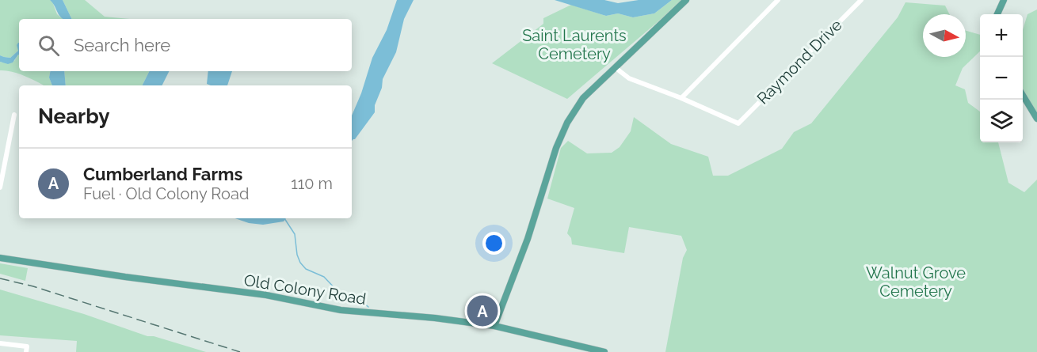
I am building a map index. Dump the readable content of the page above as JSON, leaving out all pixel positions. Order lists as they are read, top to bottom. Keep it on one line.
{"streets":{"main road":["Old Colony Road"],"street":["Raymond Drive"]},"parks":["Saint Laurents Cemetery","Walnut Grove Cemetery"],"north":"right","page":{"map_buttons":["+","−"],"search":"Search here","heading":"Nearby","list":[{"mark":"A","name":"Cumberland Farms","note":"Fuel · Old Colony Road","value":"110 m"}],"pins":"A"}}
